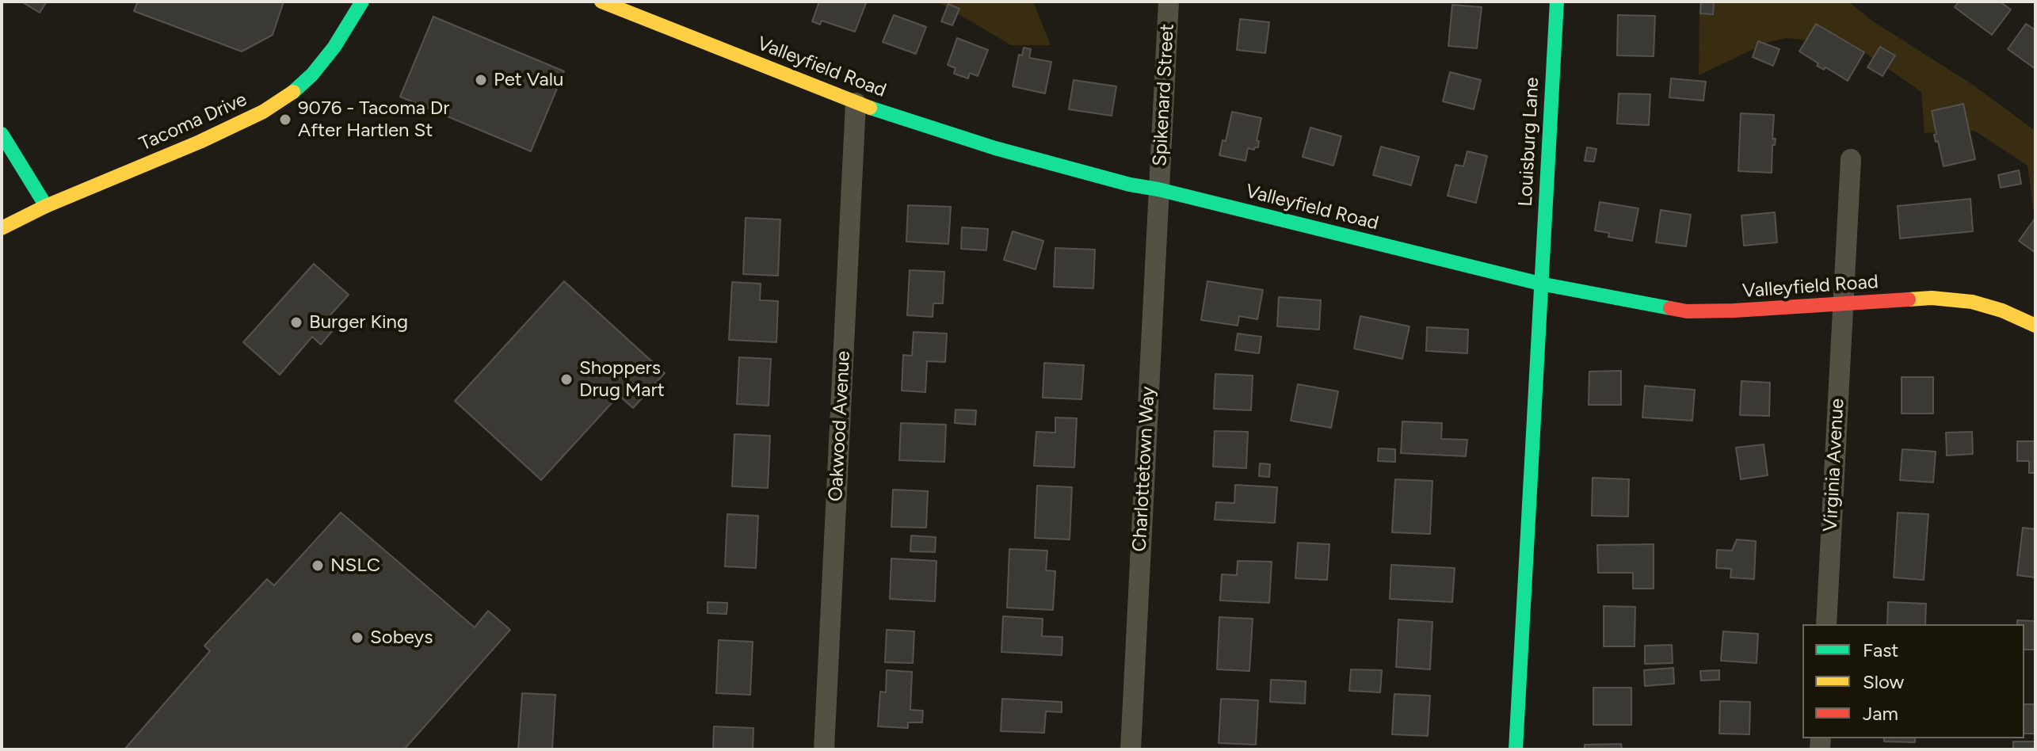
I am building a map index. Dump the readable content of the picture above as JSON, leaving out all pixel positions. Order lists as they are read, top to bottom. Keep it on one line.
{"streets":{"street":["Valleyfield Road","Spikenard Street","Tacoma Drive","Louisburg Lane","Oakwood Avenue","Virginia Avenue","Charlottetown Way"]},"crossings":[["Valleyfield Road","Spikenard Street"],["Valleyfield Road","Louisburg Lane"],["Valleyfield Road","Oakwood Avenue"],["Valleyfield Road","Virginia Avenue"],["Valleyfield Road","Charlottetown Way"],["Spikenard Street","Charlottetown Way"]],"places":["Pet Valu","9076 - Tacoma Dr After Hartlen St","Burger King","Shoppers Drug Mart","NSLC","Sobeys"],"legend":["Fast","Slow","Jam"]}
